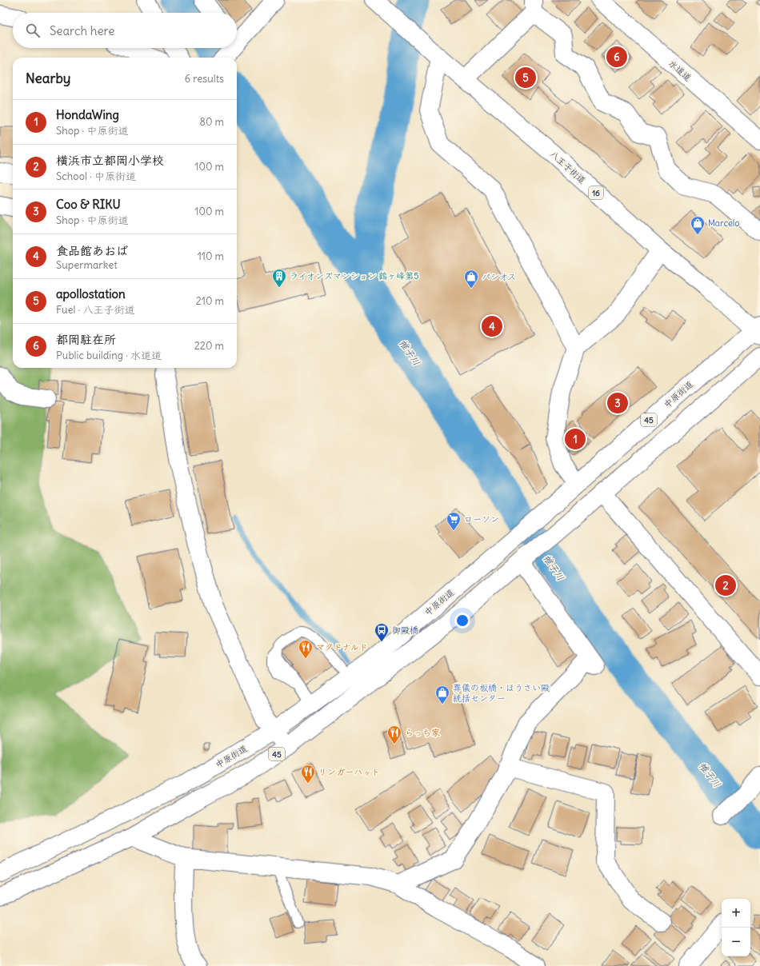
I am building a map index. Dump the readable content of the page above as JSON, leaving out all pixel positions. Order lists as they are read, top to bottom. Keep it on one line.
{"streets":{"main road":["水道道","八王子街道","16","中原街道","45"]},"crossings":[["八王子街道","中原街道"]],"water":["帷子川"],"places":{"shop":["Marcelo","パシオス","葬儀の板橋・ほうさい殿 統括センター"],"building":["ライオンズマンション 鶴ヶ峰第5"],"supermarket":["ローソン"],"bus stop":["御殿橋"],"restaurant":["マクドナルド","らっち家","リンガーハット"]},"page":{"search":"Search here","pins":["6","5","4","3","1","2"],"heading":["Nearby","6 results"],"list":[{"mark":"1","name":"HondaWing","note":"Shop · 中原街道","value":"80 m"},{"mark":"2","name":"横浜市立都岡小学校","note":"School · 中原街道","value":"100 m"},{"mark":"3","name":"Coo & RIKU","note":"Shop · 中原街道","value":"100 m"},{"mark":"4","name":"食品館あおば","note":"Supermarket","value":"110 m"},{"mark":"5","name":"apollostation","note":"Fuel · 八王子街道","value":"210 m"},{"mark":"6","name":"都岡駐在所","note":"Public building · 水道道","value":"220 m"}],"map_buttons":["+","−"]}}
